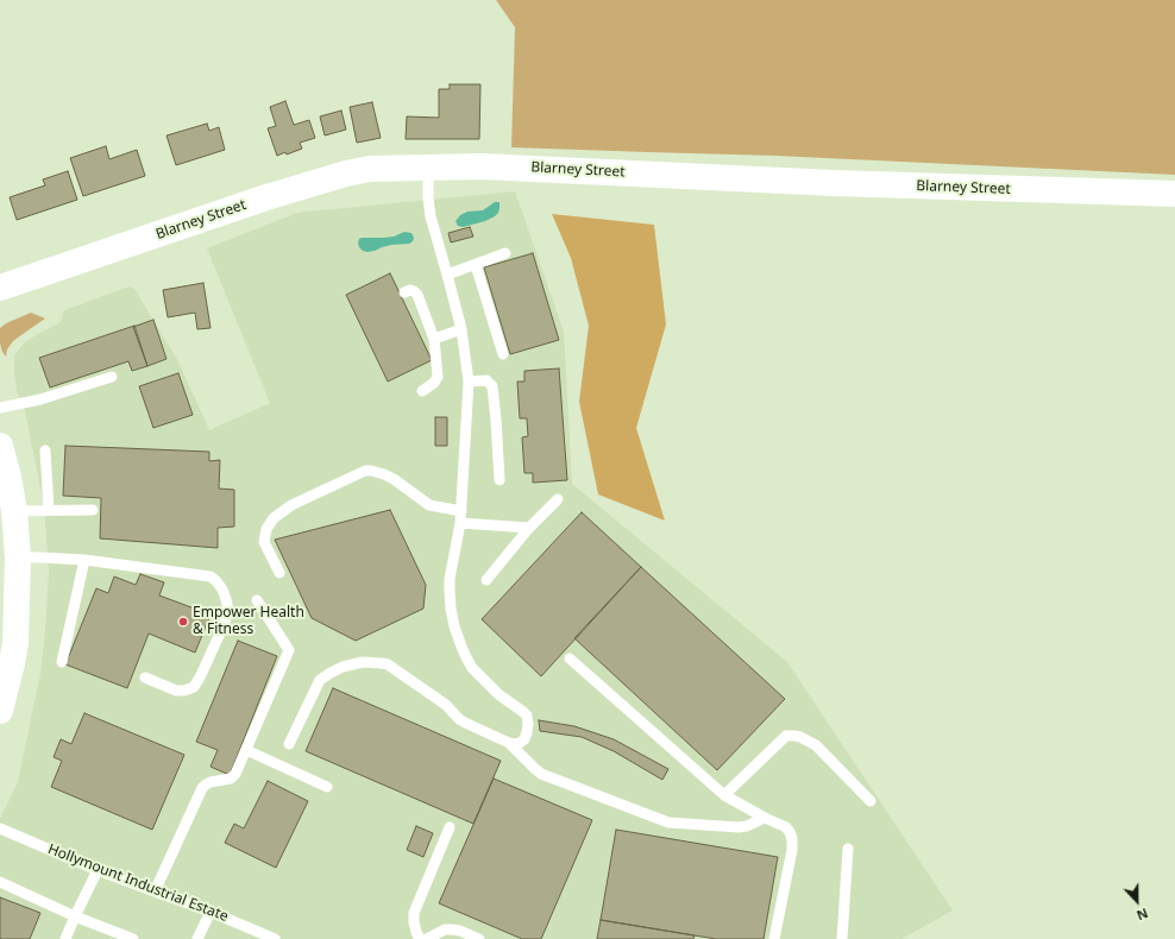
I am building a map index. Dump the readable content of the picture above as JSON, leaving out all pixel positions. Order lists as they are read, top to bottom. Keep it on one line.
{"streets":{"street":["Blarney Street"],"lane":["Hollymount Industrial Estate"]},"places":["Empower Health & Fitness"],"north":"bottom"}
